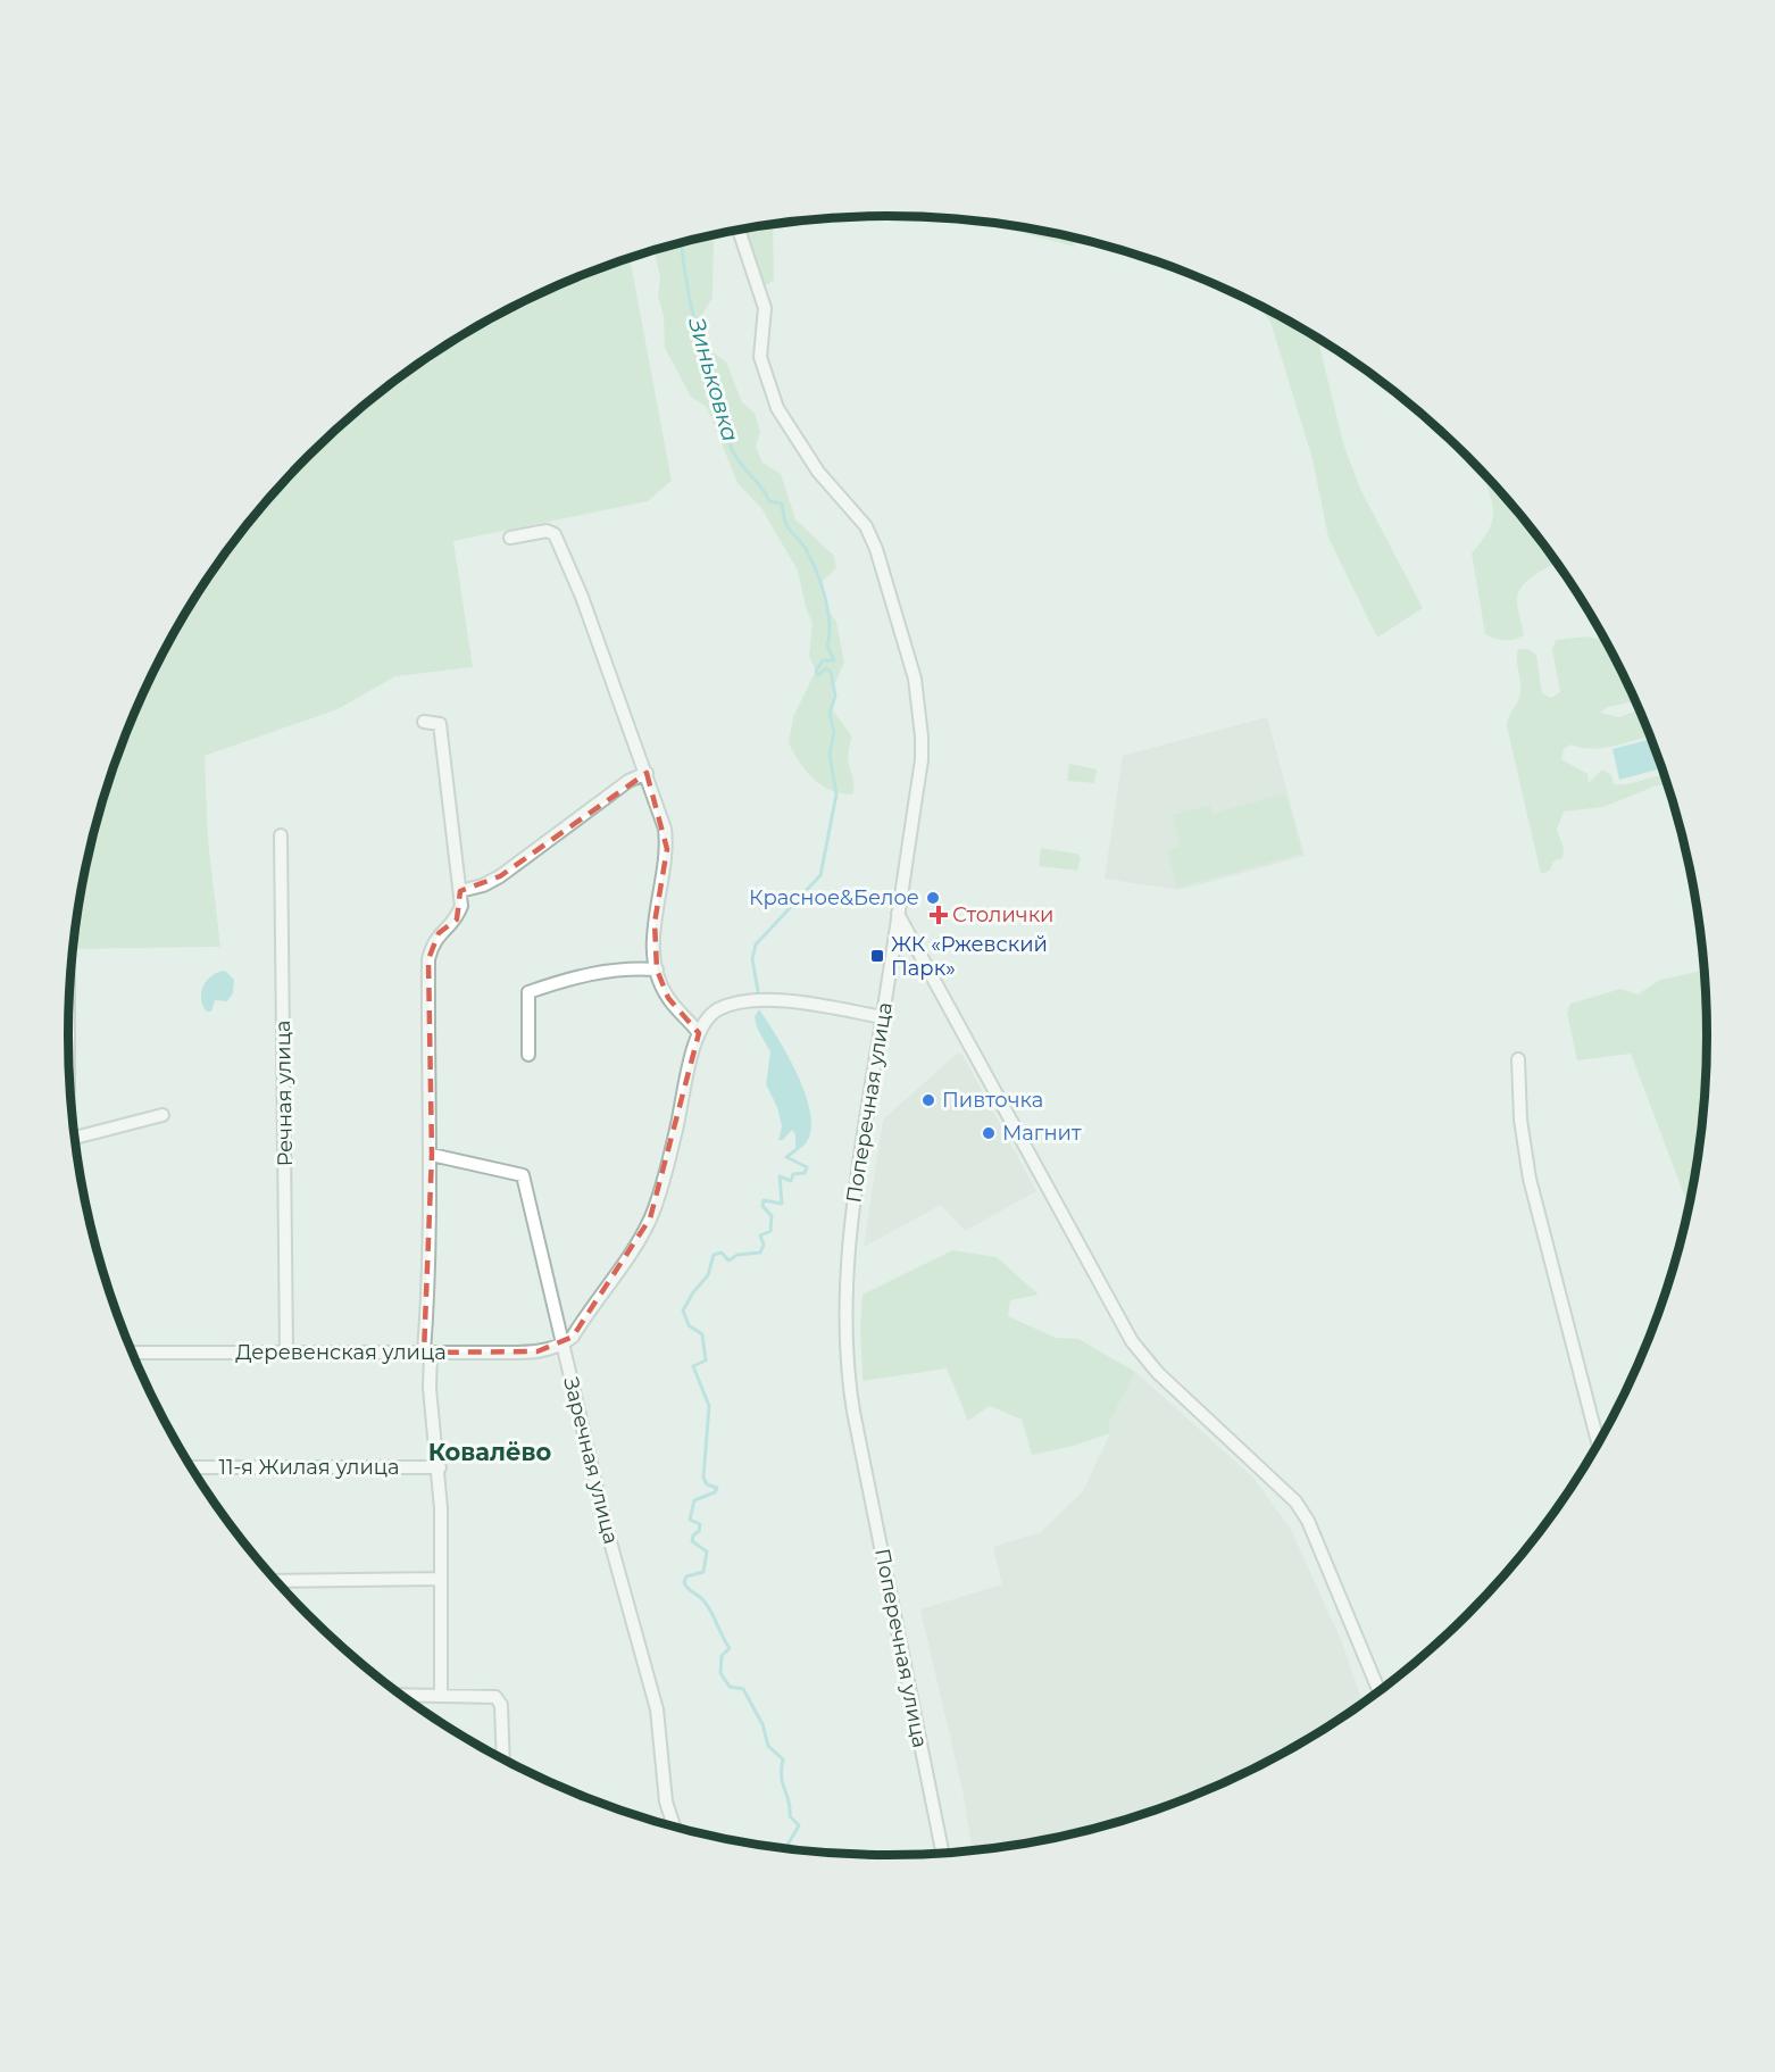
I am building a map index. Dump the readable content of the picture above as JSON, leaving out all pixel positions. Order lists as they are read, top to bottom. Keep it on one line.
{"streets":{"street":["Речная улица","Поперечная улица","Деревенская улица","Заречная улица","11-я Жилая улица"]},"crossings":[["Речная улица","Деревенская улица"],["Деревенская улица","Заречная улица"]],"districts":["Ковалёво"],"water":["Зиньковка"],"places":{"other":["Красное&Белое","Пивточка","Магнит"],"health":["Столички"],"transit":["ЖК «Ржевский Парк»"]}}
